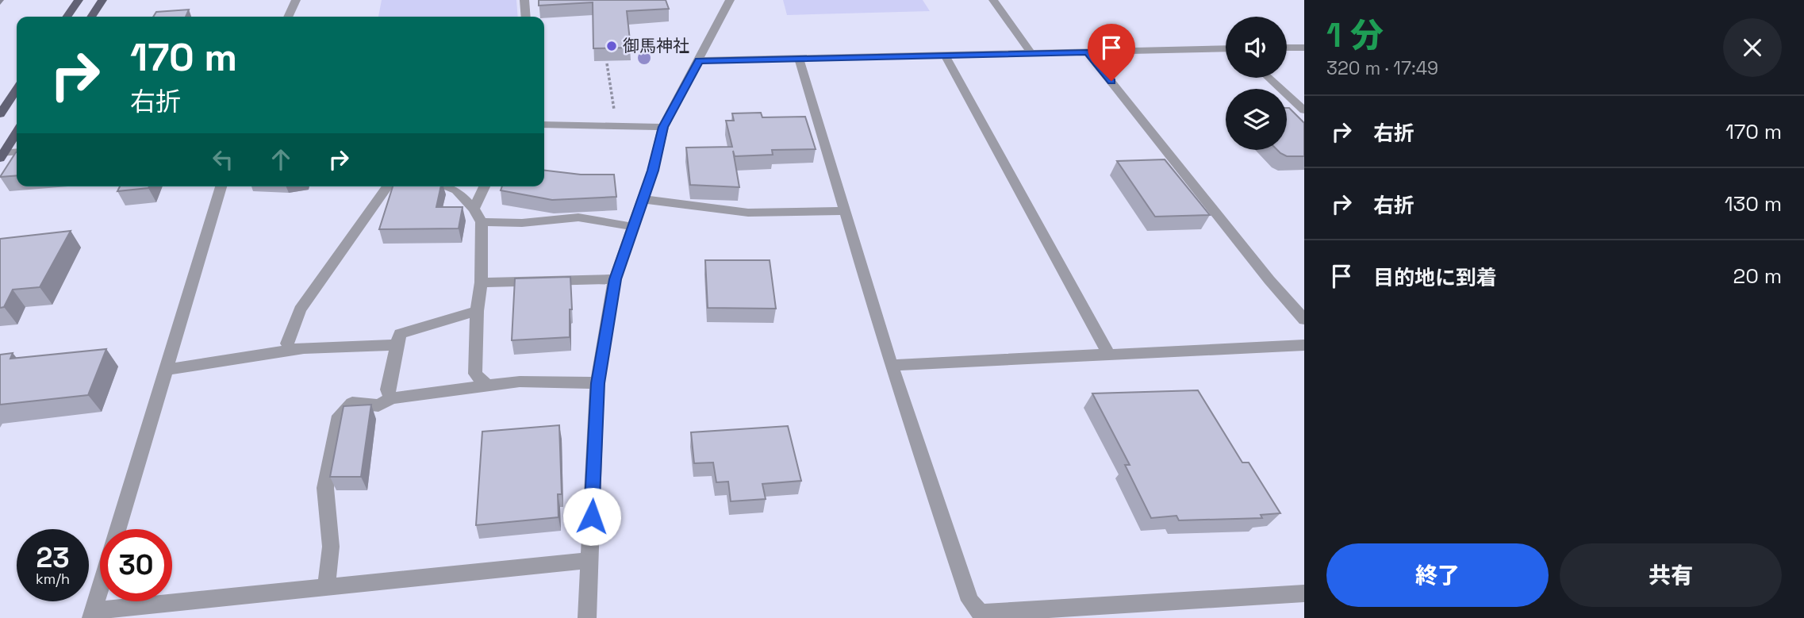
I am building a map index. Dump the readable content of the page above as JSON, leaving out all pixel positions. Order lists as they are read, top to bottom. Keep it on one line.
{"places":["御馬神社"],"page":{"heading":["1 分","320 m · 17:49"],"turn":["170 m","右折"],"list":[{"name":"右折","value":"170 m"},{"name":"右折","value":"130 m"},{"name":"目的地に到着","value":"20 m"}],"speed":"23 km/h","limit":"30","buttons":["終了","共有"]}}
